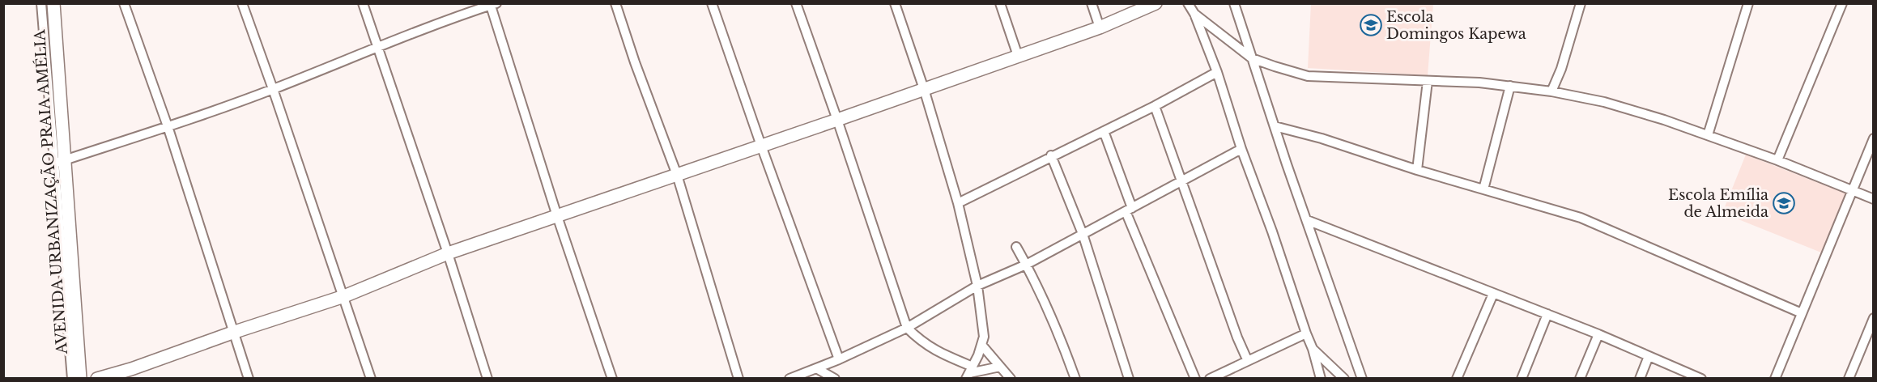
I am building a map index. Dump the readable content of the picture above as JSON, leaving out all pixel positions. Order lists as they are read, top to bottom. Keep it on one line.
{"streets":{"main road":["AVENIDA URBANIZAÇÃO PRAIA AMÉLIA"]},"places":{"school or university":["Escola Domingos Kapewa","Escola Emília de Almeida"]}}
